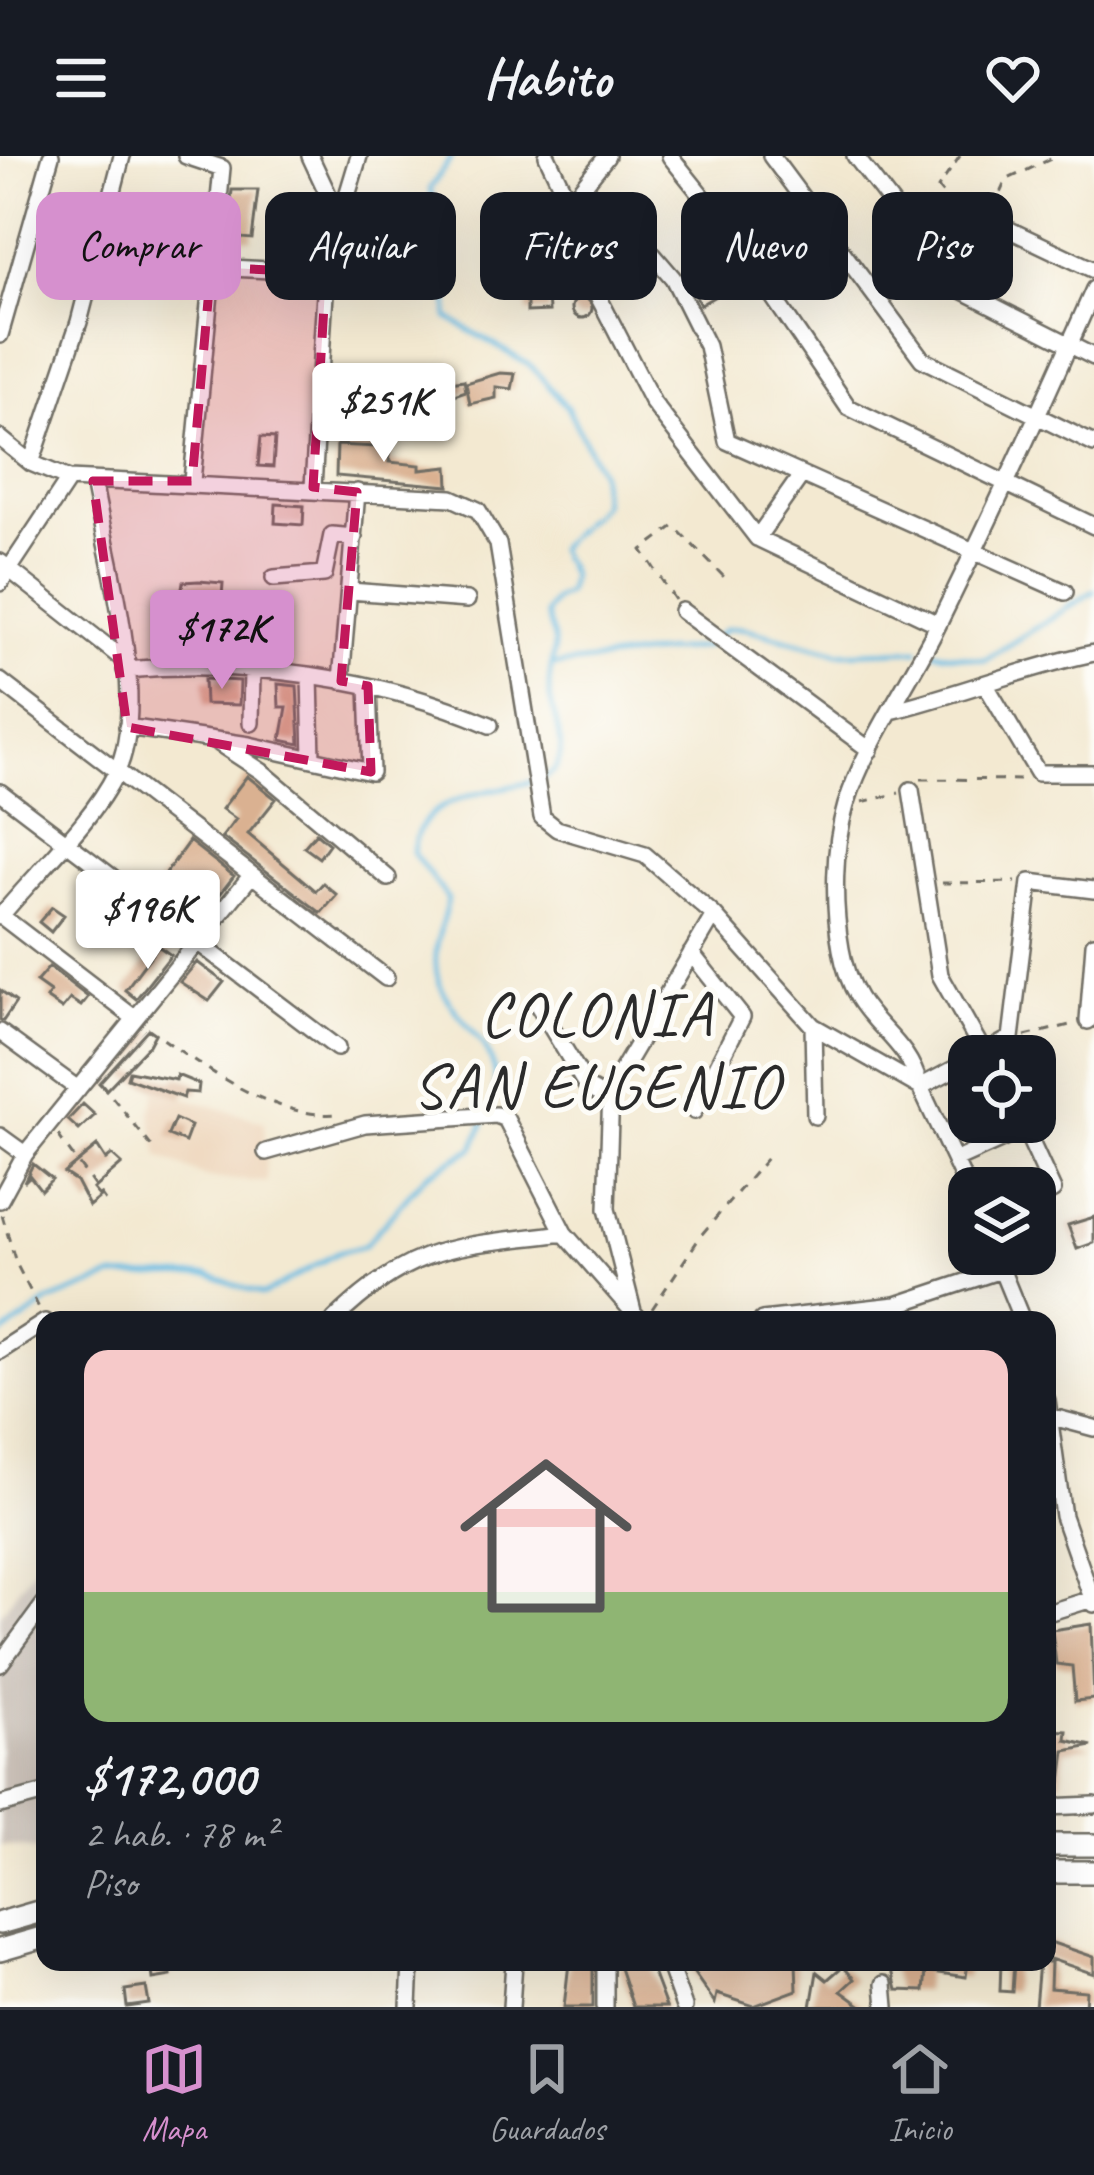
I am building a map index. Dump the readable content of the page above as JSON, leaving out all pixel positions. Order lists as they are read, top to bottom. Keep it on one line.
{"districts":["COLONIA SAN EUGENIO"],"page":{"header":"Habito","chip":["Comprar","Alquilar","Filtros","Nuevo","Piso"],"price":["$251K","$172K","$196K"],"list":[{"name":"$172,000","note":"2 hab. · 78 m² · Piso"}],"tabs":["Mapa","Guardados","Inicio"]}}
